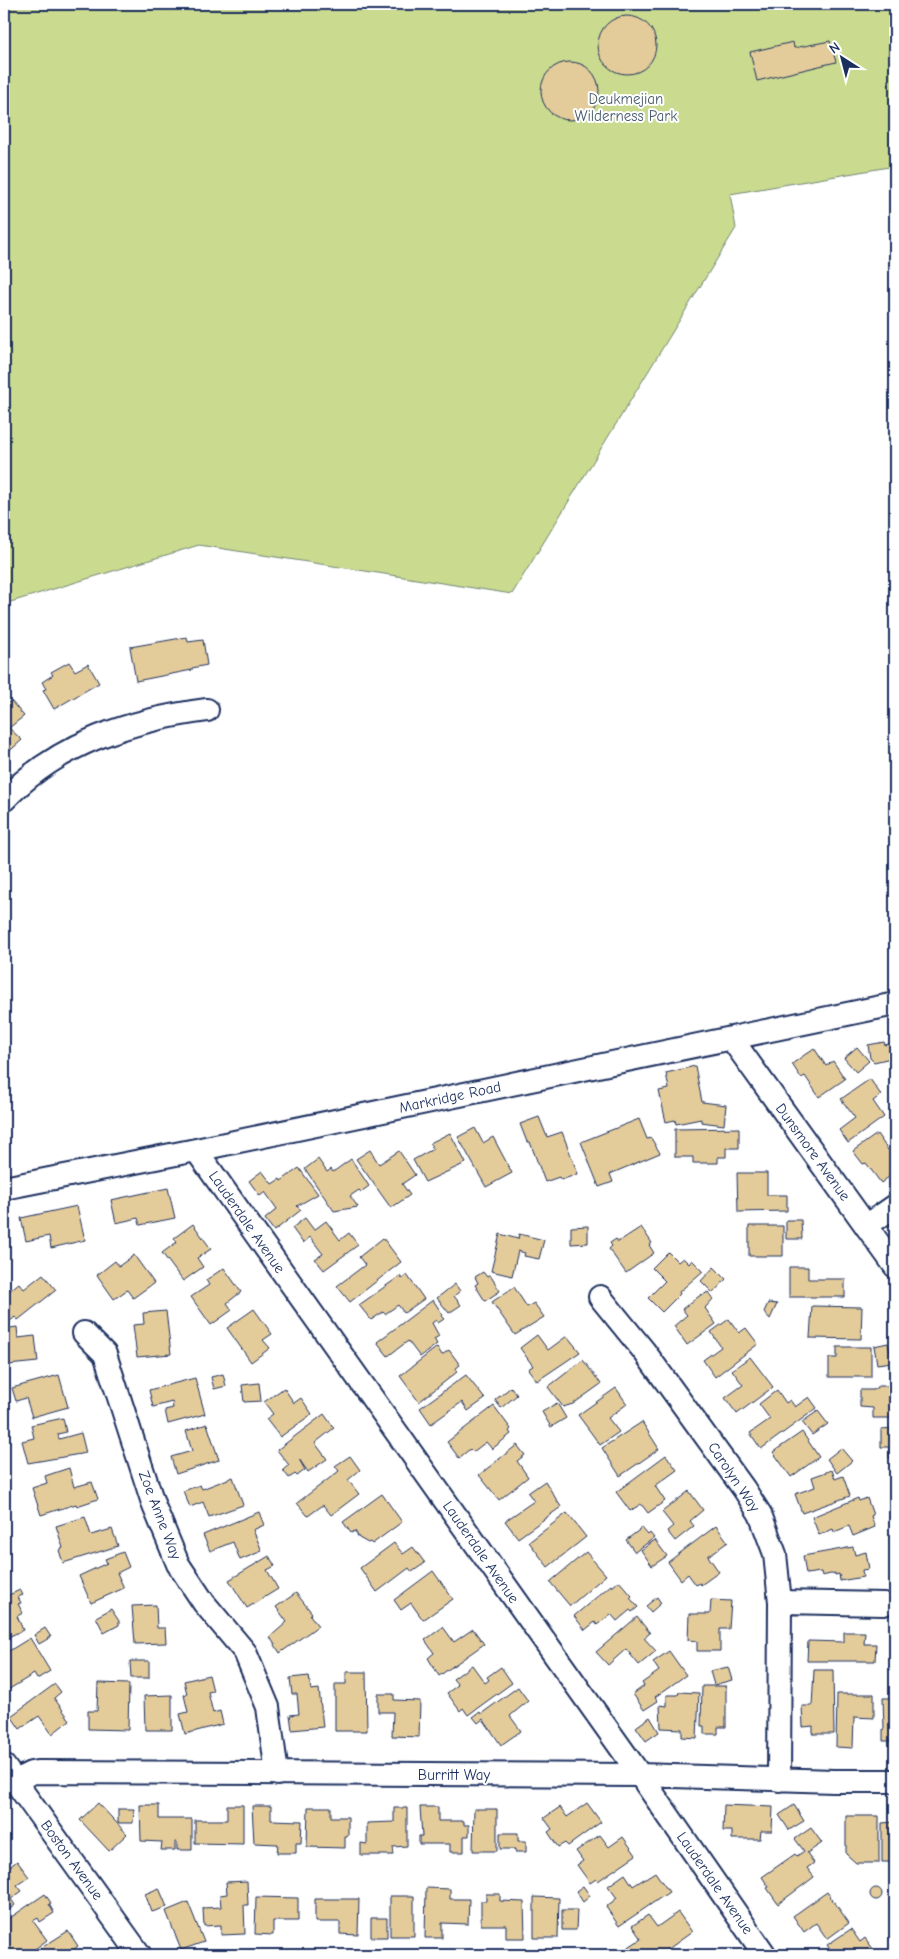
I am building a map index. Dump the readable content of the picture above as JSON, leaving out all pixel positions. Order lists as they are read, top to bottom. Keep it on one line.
{"streets":{"street":["Markridge Road","Dunsmore Avenue","Lauderdale Avenue","Carolyn Way","Zoe Anne Way","Burritt Way","Boston Avenue"]},"crossings":[["Markridge Road","Dunsmore Avenue"],["Markridge Road","Lauderdale Avenue"],["Lauderdale Avenue","Burritt Way"],["Carolyn Way","Burritt Way"],["Zoe Anne Way","Burritt Way"],["Burritt Way","Boston Avenue"]],"parks":["Deukmejian Wilderness Park"],"north":"top left"}
